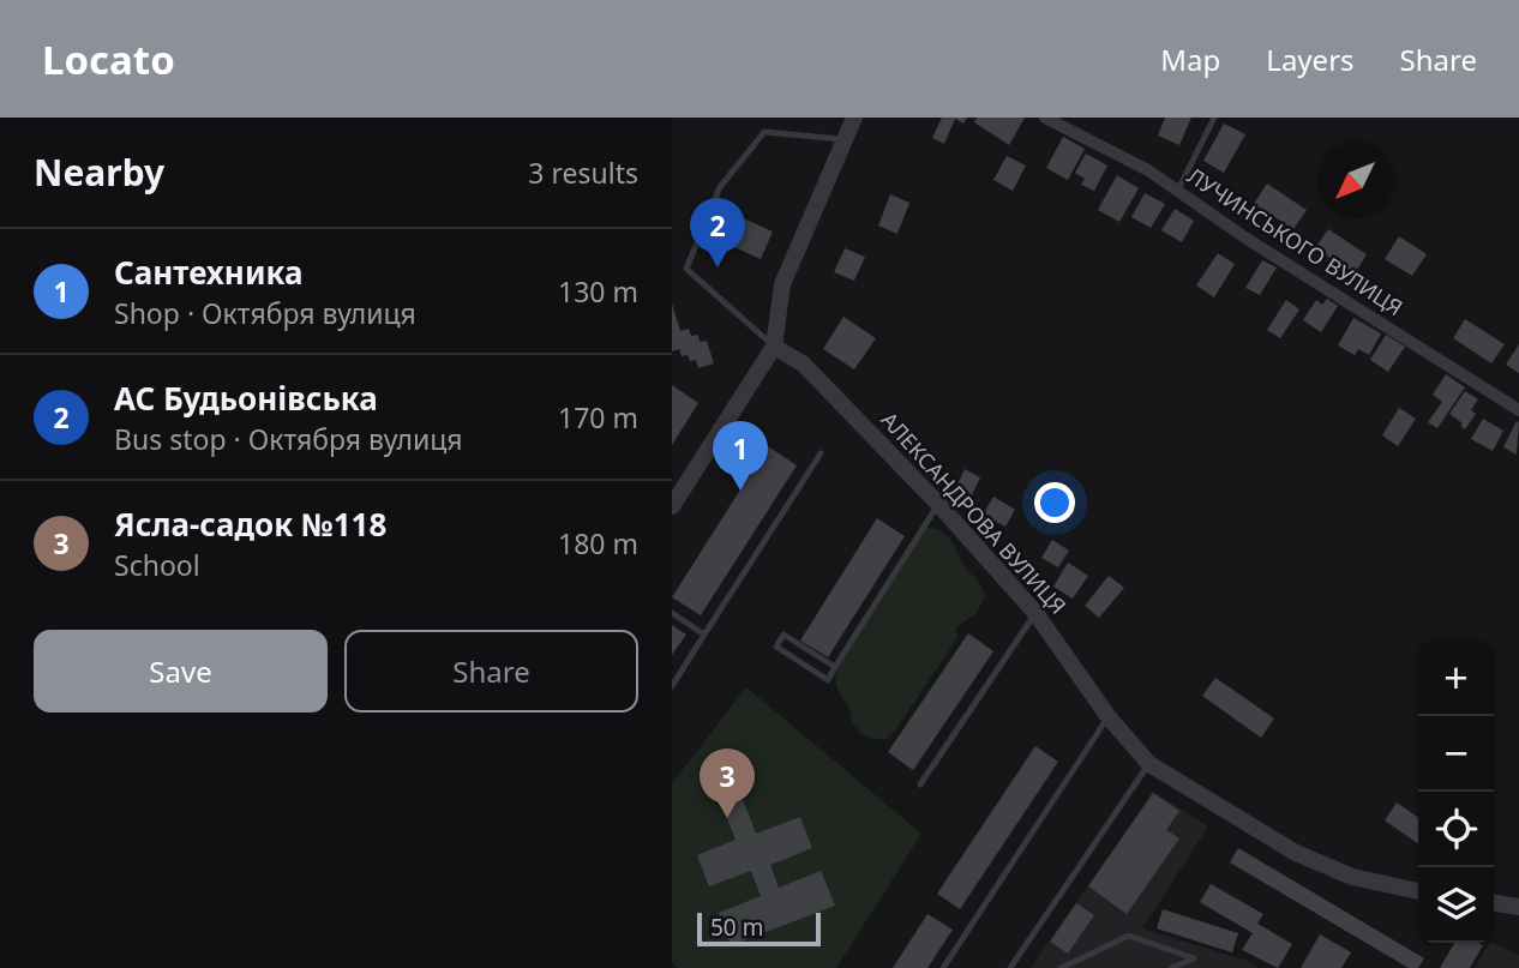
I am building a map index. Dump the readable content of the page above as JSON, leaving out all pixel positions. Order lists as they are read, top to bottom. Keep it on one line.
{"streets":{"street":["ЛУЧИНСЬКОГО ВУЛИЦЯ","АЛЕКСАНДРОВА ВУЛИЦЯ"]},"scale_bar":"50 m","north":"bottom left","page":{"header":"Locato","nav":["Map","Layers","Share"],"heading":["Nearby","3 results"],"pins":["2","1","3"],"list":[{"mark":"1","name":"Сантехника","note":"Shop · Октября вулиця","value":"130 m"},{"mark":"2","name":"АС Будьонівська","note":"Bus stop · Октября вулиця","value":"170 m"},{"mark":"3","name":"Ясла-садок №118","note":"School","value":"180 m"}],"buttons":["Save","Share"],"map_buttons":["+","−"],"scale":"50 m"}}
